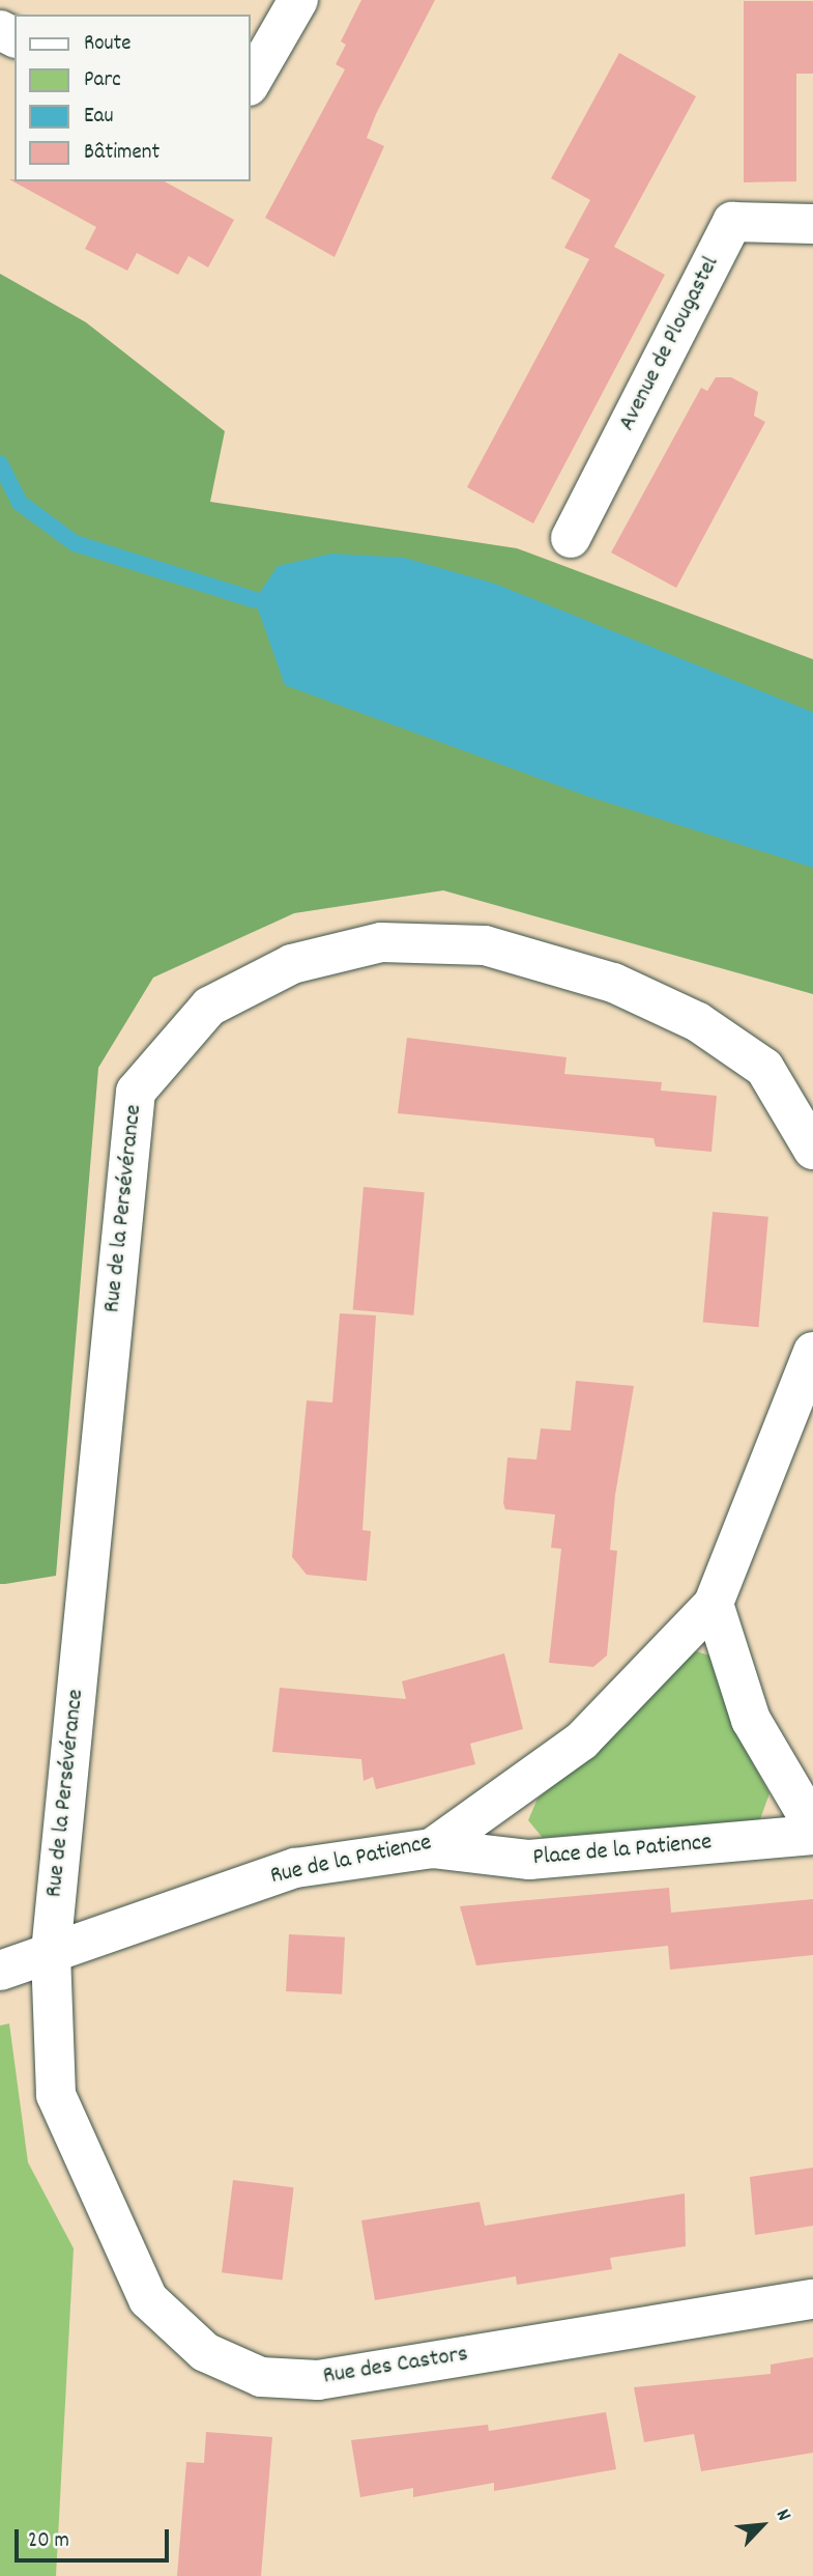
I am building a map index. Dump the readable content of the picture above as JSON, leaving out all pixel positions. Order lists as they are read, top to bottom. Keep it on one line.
{"streets":{"street":["Avenue de Plougastel","Rue de la Persévérance","Place de la Patience","Rue de la Patience","Rue des Castors"]},"crossings":[["Rue de la Persévérance","Rue de la Patience"],["Rue de la Persévérance","Rue des Castors"],["Place de la Patience","Rue de la Patience"],["Rue de la Patience","Rue des Castors"]],"legend":["Route","Parc","Eau","Bâtiment"],"scale_bar":"20 m","north":"top right"}
